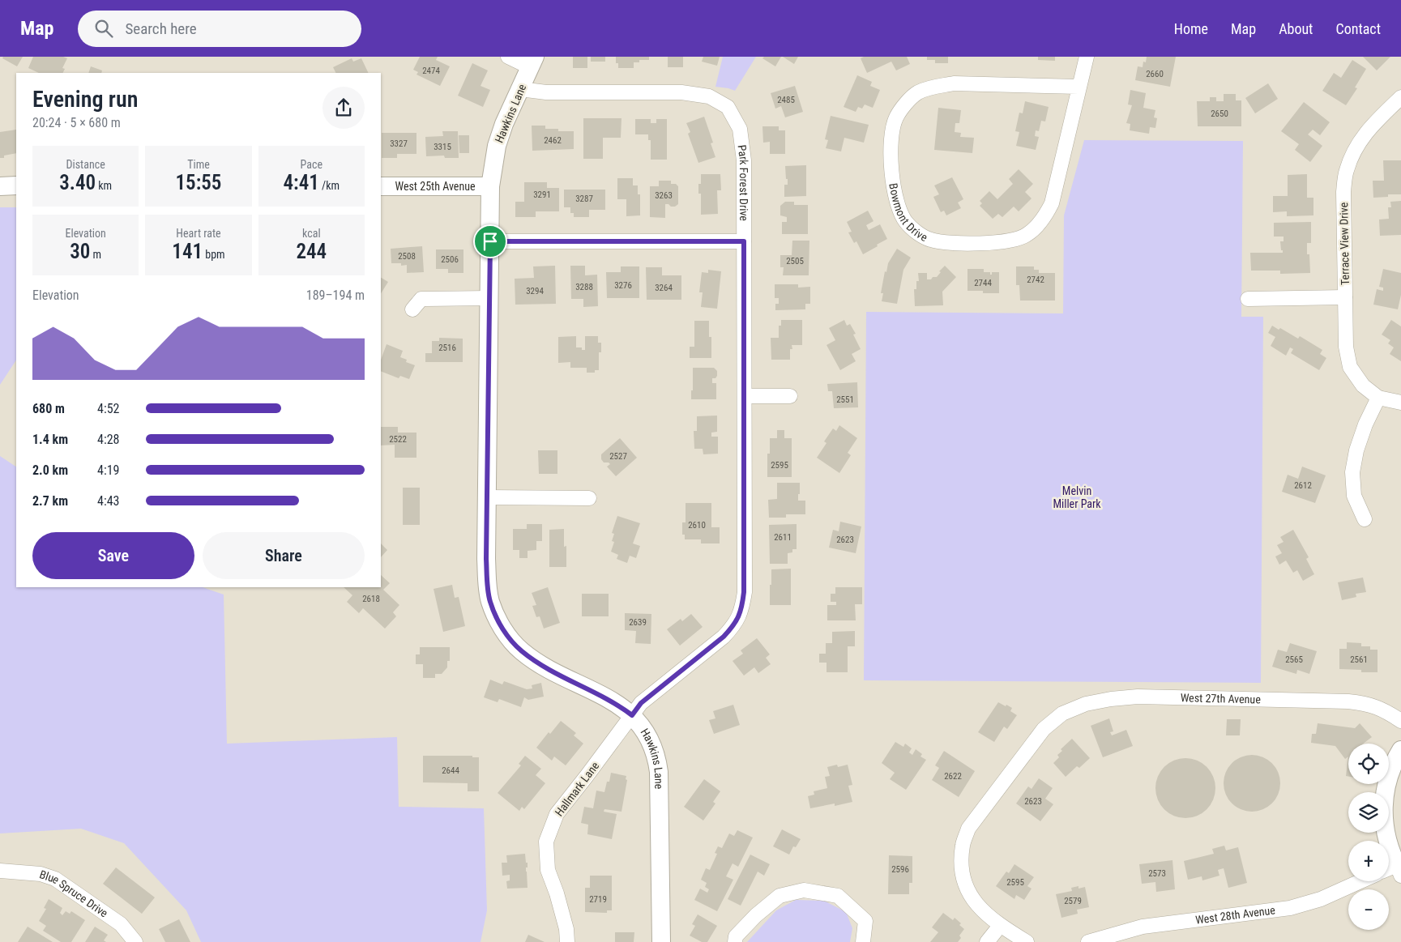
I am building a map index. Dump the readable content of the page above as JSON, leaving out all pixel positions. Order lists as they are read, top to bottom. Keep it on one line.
{"streets":{"street":["Hawkins Lane","Park Forest Drive","West 25th Avenue","Bowmont Drive","Terrace View Drive","West 27th Avenue","Hallmark Lane","Blue Spruce Drive","West 28th Avenue"]},"crossings":[["Hawkins Lane","Park Forest Drive"],["Hawkins Lane","West 25th Avenue"],["Hawkins Lane","Hallmark Lane"],["Park Forest Drive","Hallmark Lane"]],"parks":["Melvin Miller Park"],"house_numbers":["2474","2660","2485","2650","2462","3327","3315","3291","3263","3287","2508","2506","2505","2742","2744","3276","3288","3264","3294","2516","2551","2522","2527","2595","2612","2610","2611","2623","2618","2639","2565","2561","2644","2622","2623","2596","2573","2595","2719","2579"],"page":{"header":"Map","search":"Search here","nav":["Home","Map","About","Contact"],"heading":["Evening run","20:24 · 5 × 680 m"],"stats":[["Distance","3.40 km"],["Time","15:55"],["Pace","4:41 /km"],["Elevation","30 m"],["Heart rate","141 bpm"],["kcal","244"]],"chart":["Elevation","189–194 m"],"list":[{"name":"680 m","note":"4:52"},{"name":"1.4 km","note":"4:28"},{"name":"2.0 km","note":"4:19"},{"name":"2.7 km","note":"4:43"}],"buttons":["Save","Share"],"map_buttons":["+","−"]}}
